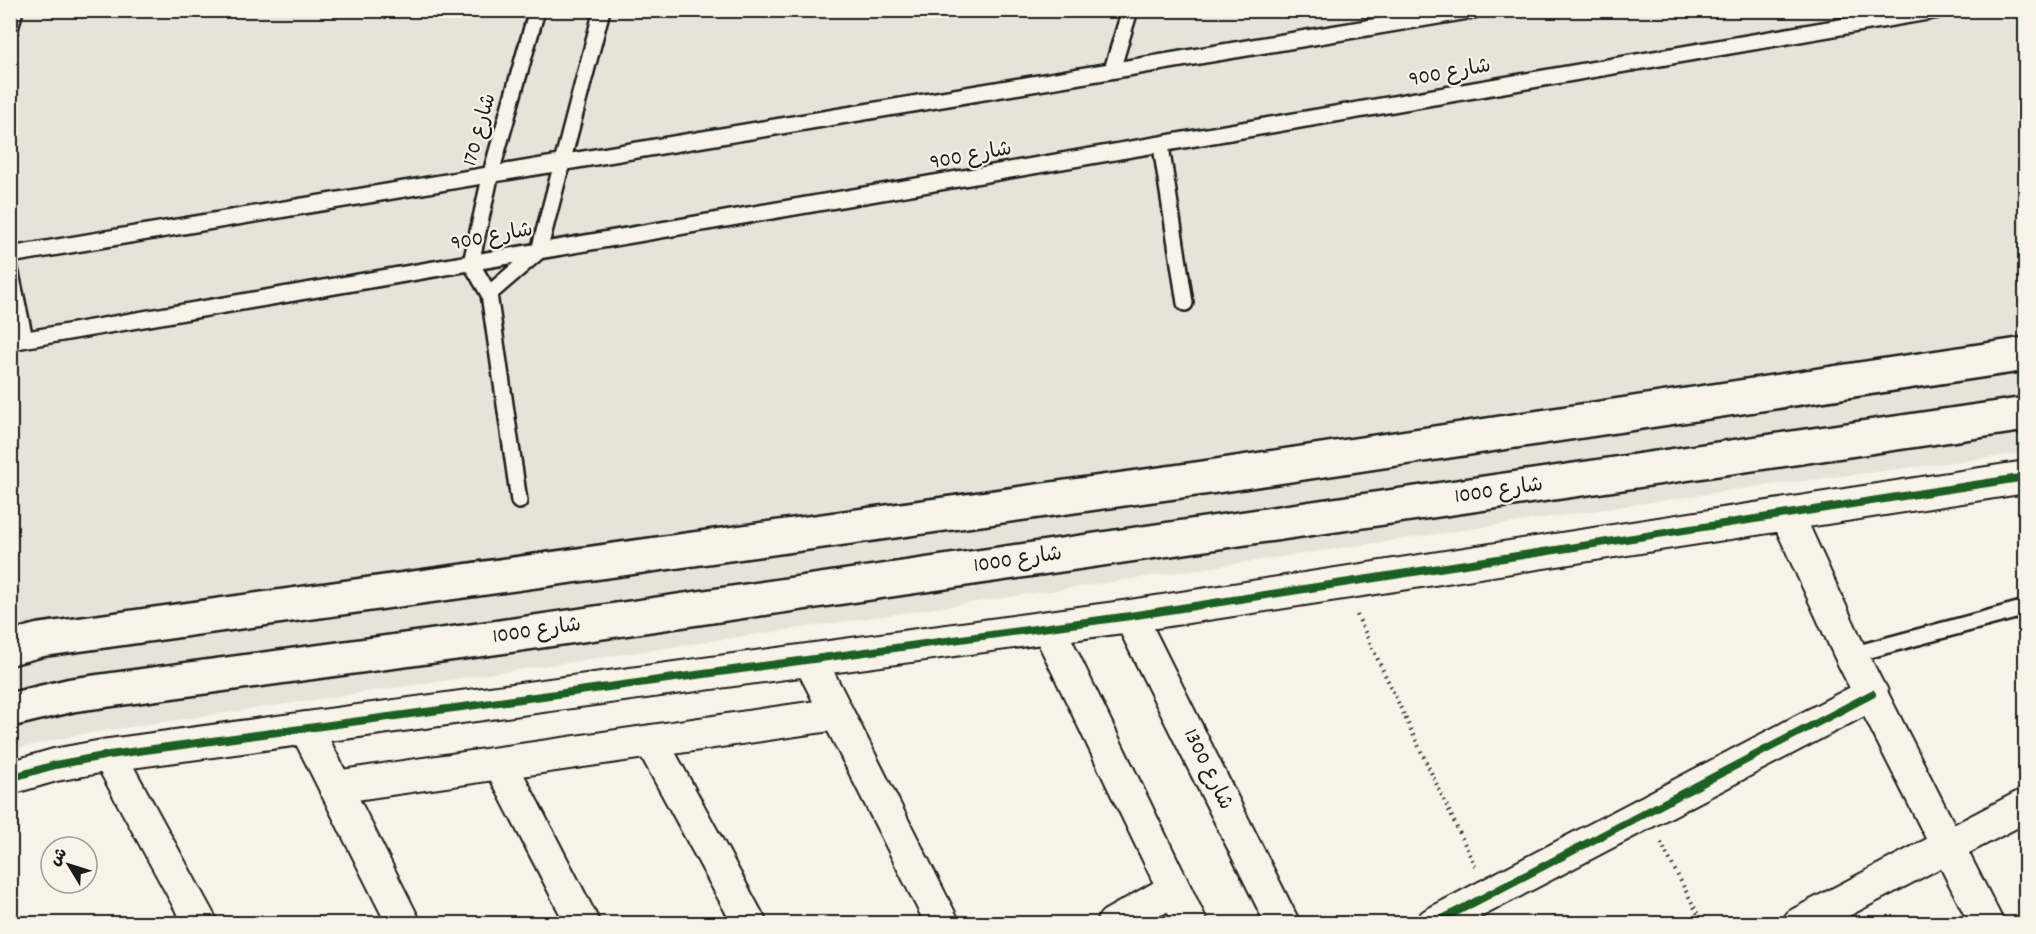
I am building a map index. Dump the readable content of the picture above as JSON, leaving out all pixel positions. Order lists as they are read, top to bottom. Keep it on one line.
{"streets":{"street":["شارع 1000","شارع 1300"],"lane":["شارع 900","شارع 170"]},"crossings":[["شارع 900","شارع 170"]],"north":"top left"}
